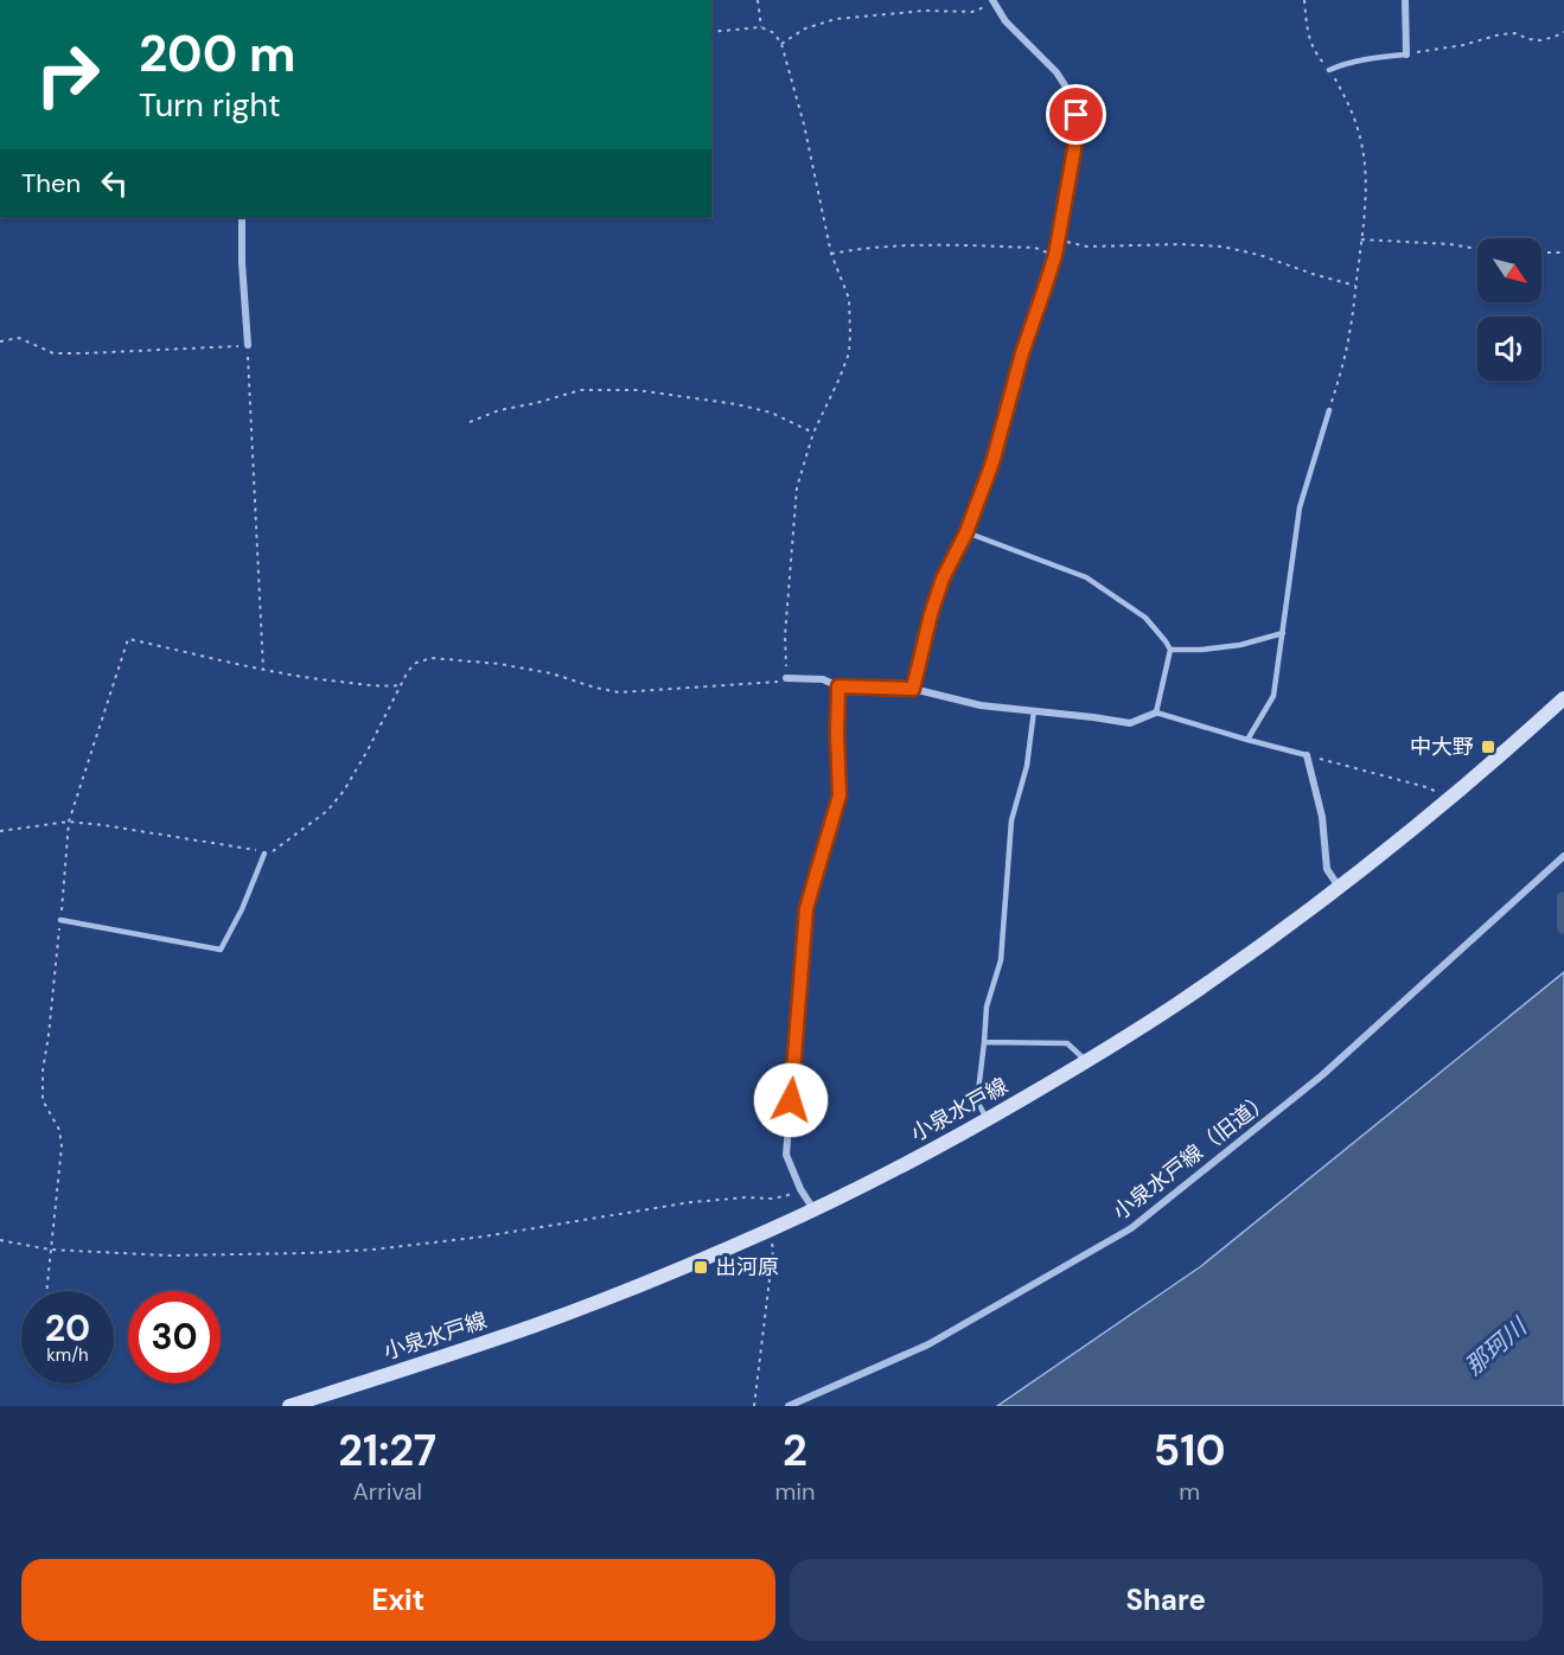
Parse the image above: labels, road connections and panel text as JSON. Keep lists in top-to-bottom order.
{
  "streets": {
    "main road": ["小泉水戸線"],
    "street": ["小泉水戸線（旧道）"]
  },
  "water": ["那珂川"],
  "places": {
    "transit": ["中大野", "出河原"]
  },
  "north": "bottom right",
  "page": {
    "turn": ["200 m", "Turn right"],
    "then": "Then",
    "speed": "20 km/h",
    "limit": "30",
    "eta": [
      "21:27",
      "Arrival",
      "2",
      "min",
      "510",
      "m"
    ],
    "buttons": ["Exit", "Share"]
  }
}
